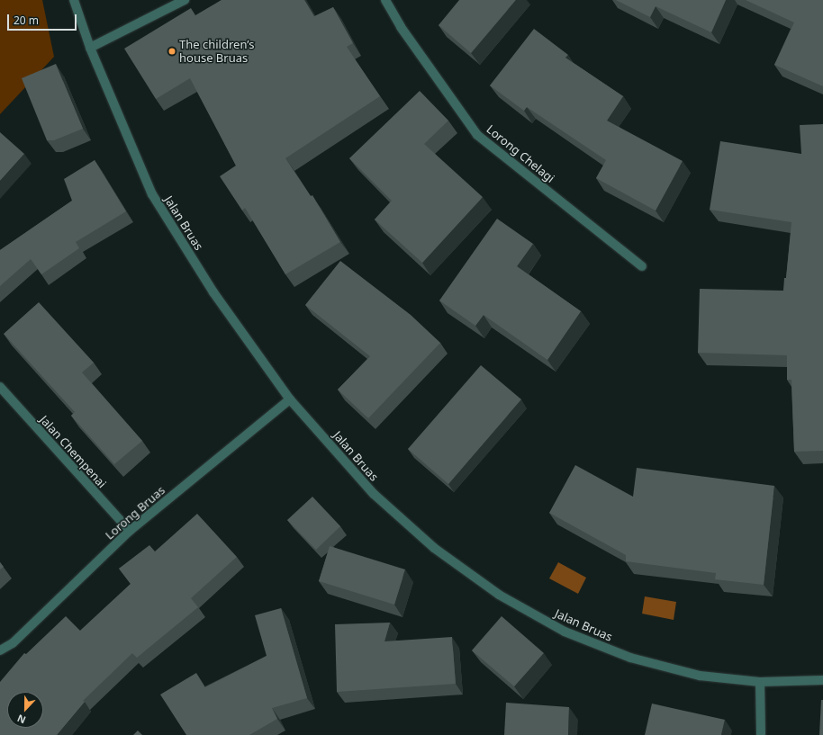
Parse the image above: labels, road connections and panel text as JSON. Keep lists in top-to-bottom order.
{
  "streets": {
    "street": [
      "Lorong Chelagi",
      "Jalan Bruas",
      "Jalan Chempenai",
      "Lorong Bruas"
    ]
  },
  "crossings": [
    ["Jalan Bruas", "Lorong Bruas"],
    ["Jalan Chempenai", "Lorong Bruas"]
  ],
  "places": ["The children’s house Bruas"],
  "scale_bar": "20 m",
  "north": "bottom"
}
